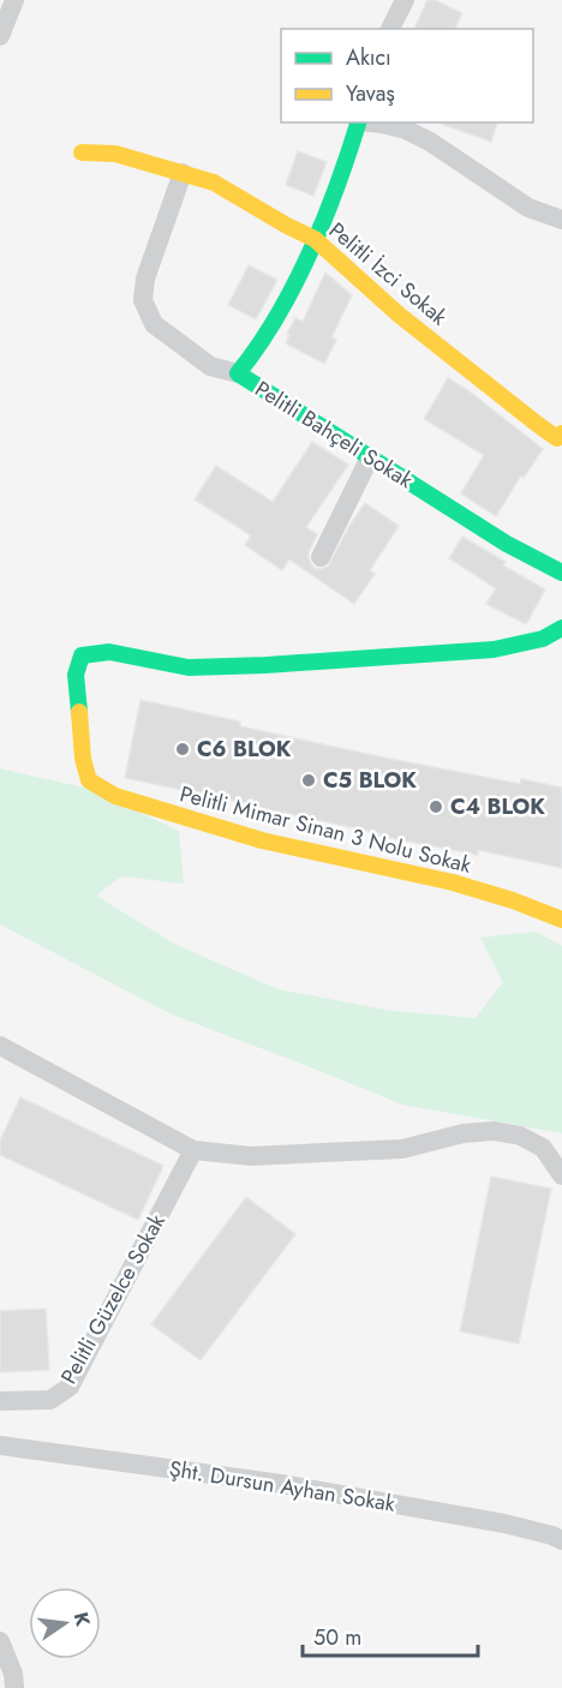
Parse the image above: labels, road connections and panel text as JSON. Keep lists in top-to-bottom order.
{
  "streets": {
    "street": [
      "Pelitli İzci Sokak",
      "Pelitli Bahçeli Sokak",
      "Pelitli Mimar Sinan 3 Nolu Sokak",
      "Pelitli Güzelce Sokak",
      "Şht. Dursun Ayhan Sokak"
    ]
  },
  "crossings": [
    ["Pelitli İzci Sokak", "Pelitli Bahçeli Sokak"]
  ],
  "places": ["C6 BLOK", "C5 BLOK", "C4 BLOK"],
  "legend": ["Akıcı", "Yavaş"],
  "scale_bar": "50 m",
  "north": "right"
}
